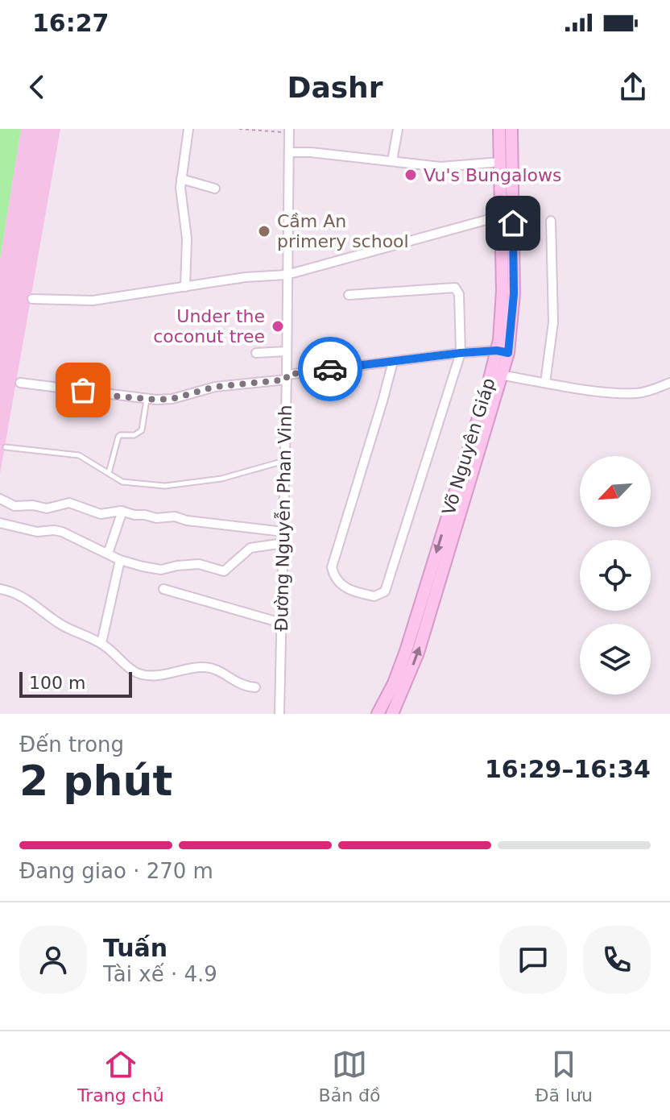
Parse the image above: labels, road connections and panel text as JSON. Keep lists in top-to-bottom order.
{
  "streets": {
    "main road": ["Võ Nguyên Giáp"],
    "street": ["Đường Nguyễn Phan Vinh"]
  },
  "places": ["Vu's Bungalows", "Cầm An primery school", "Under the coconut tree"],
  "scale_bar": "100 m",
  "north": "bottom left",
  "page": {
    "status": "16:27",
    "header": "Dashr",
    "scale": "100 m",
    "heading": ["2 phút", "Đến trong", "16:29–16:34"],
    "panel": ["Tuấn", "Tài xế · 4.9"],
    "bar": "Đang giao · 270 m",
    "tabs": ["Trang chủ", "Bản đồ", "Đã lưu"]
  }
}
